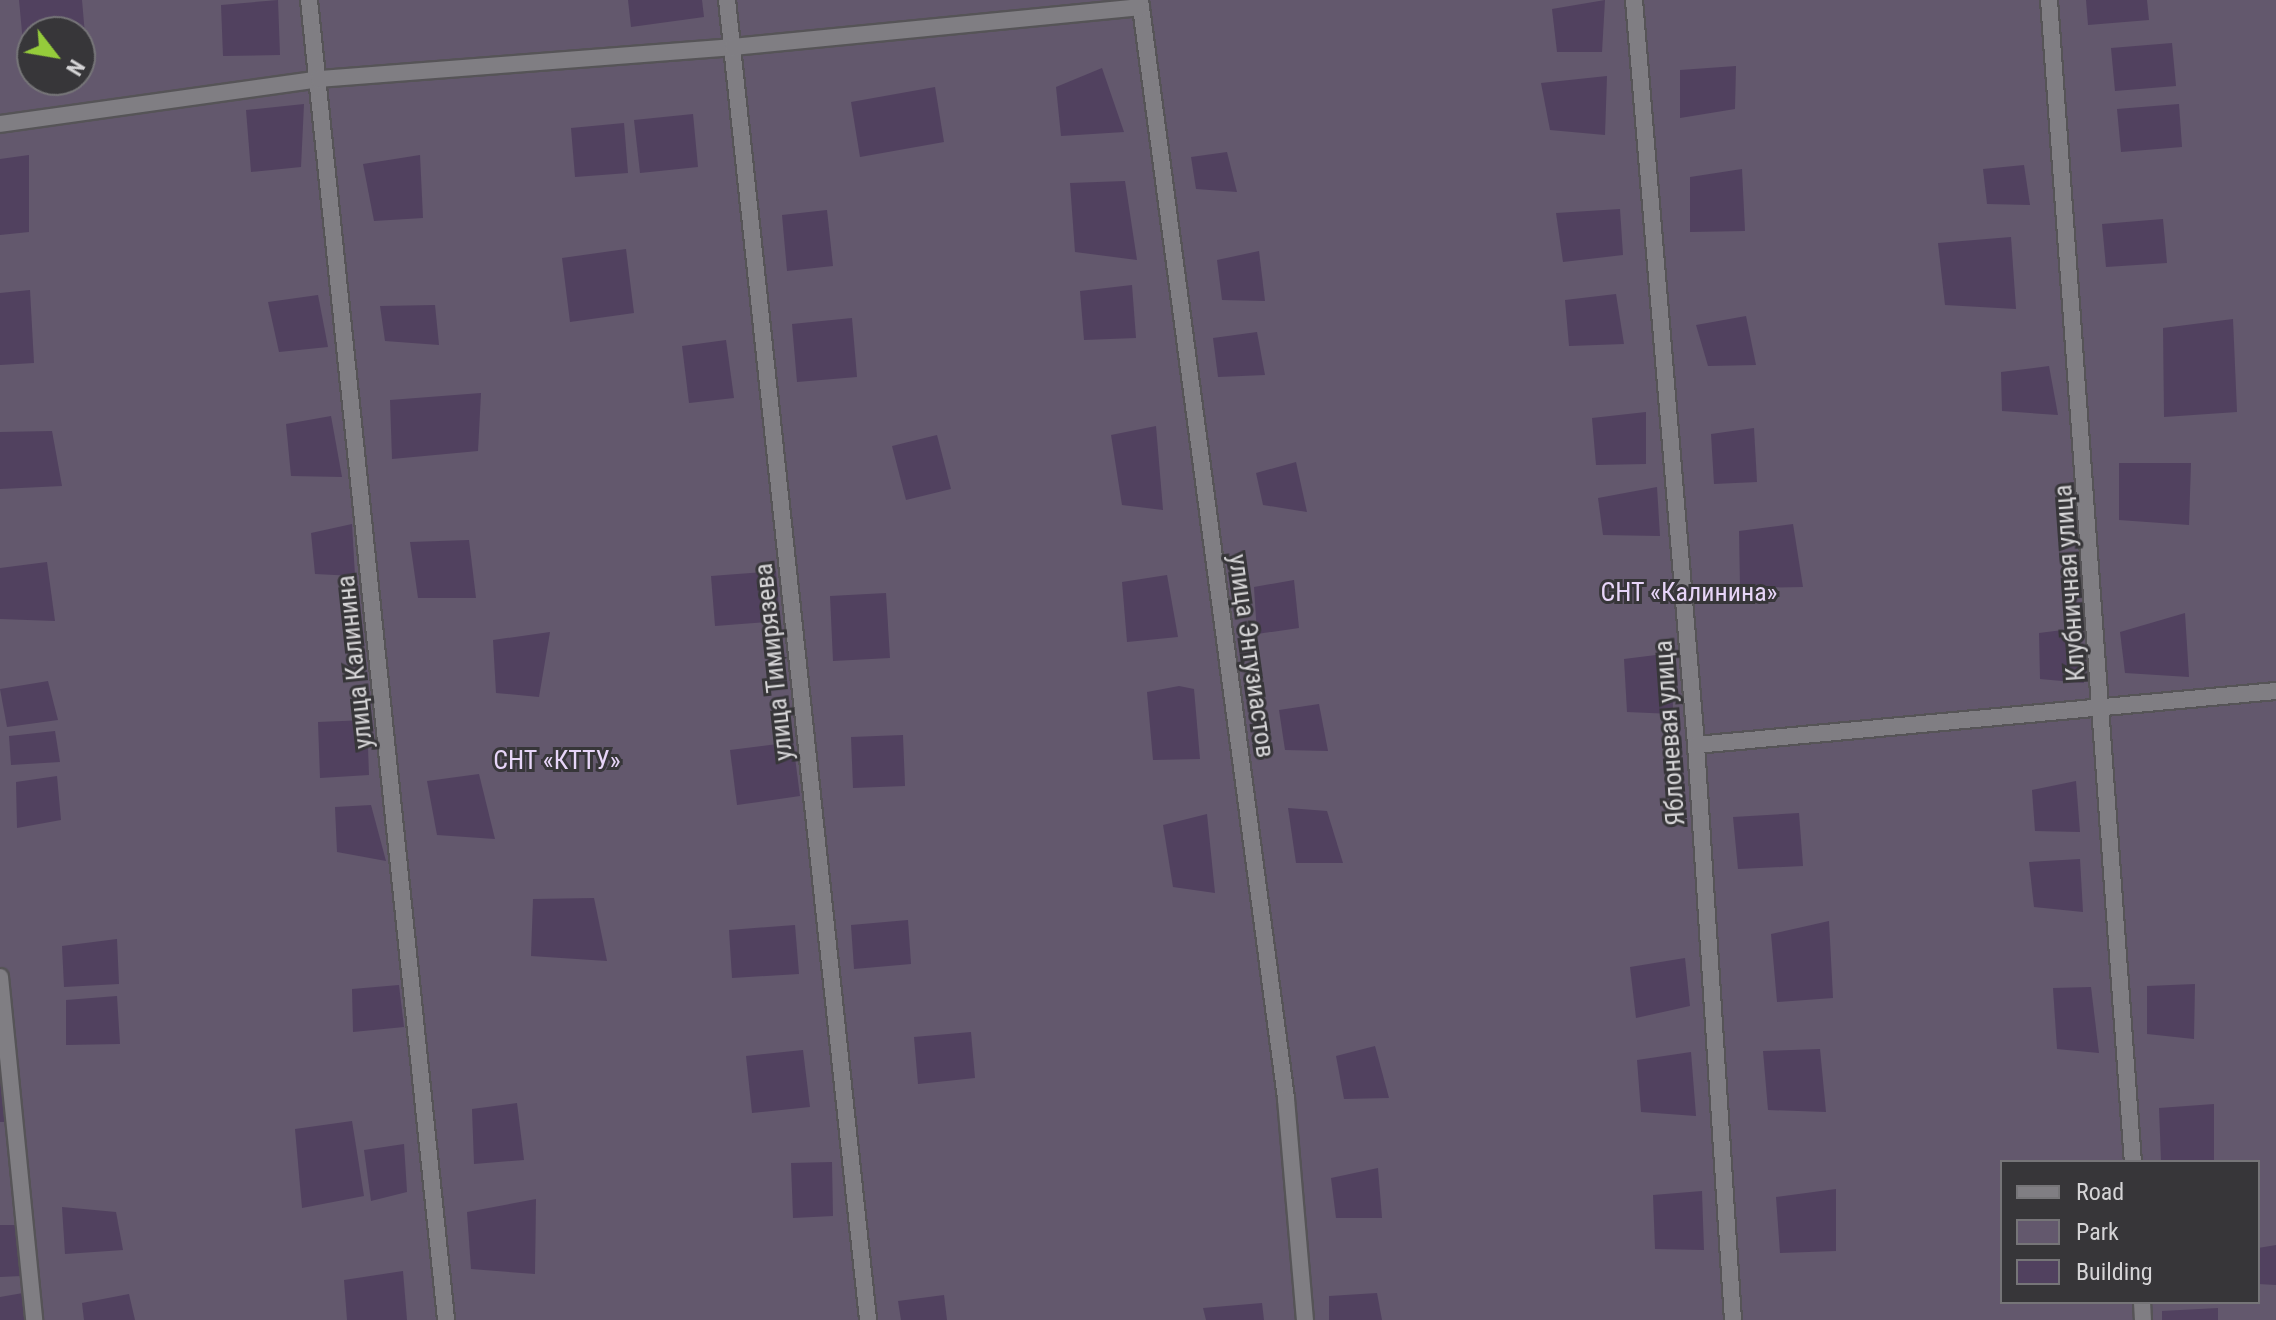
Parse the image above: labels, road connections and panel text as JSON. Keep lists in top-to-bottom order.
{
  "streets": {
    "street": [
      "Клубничная улица",
      "улица Энтузиастов",
      "улица Калинина",
      "улица Тимирязева",
      "Яблоневая улица"
    ]
  },
  "parks": ["СНТ «Калинина»", "СНТ «КТТУ»"],
  "legend": ["Road", "Park", "Building"],
  "north": "bottom right"
}
